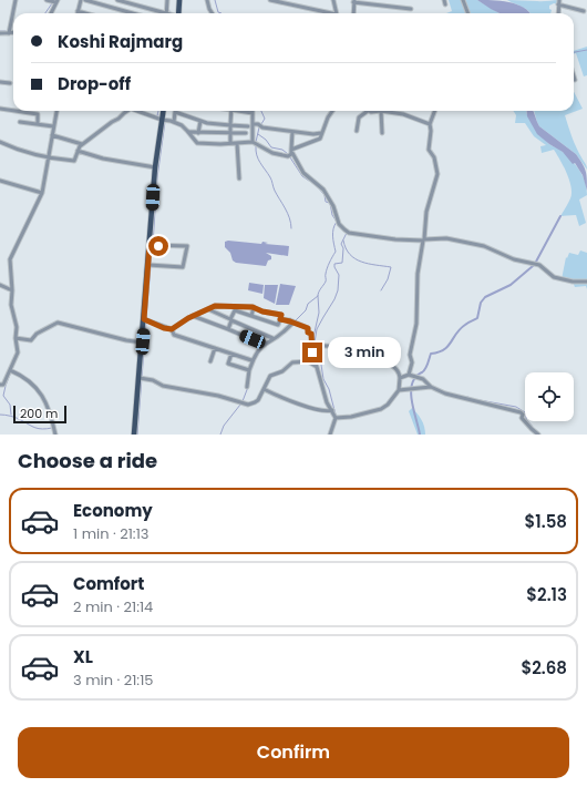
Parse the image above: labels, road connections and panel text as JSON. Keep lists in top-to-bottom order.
{
  "scale_bar": "200 m",
  "page": {
    "banner": ["Koshi Rajmarg", "Drop-off"],
    "bubble": "3 min",
    "scale": "200 m",
    "heading": "Choose a ride",
    "list": [
      {
        "name": "Economy",
        "note": "1 min · 21:13",
        "value": "$1.58"
      },
      {
        "name": "Comfort",
        "note": "2 min · 21:14",
        "value": "$2.13"
      },
      {
        "name": "XL",
        "note": "3 min · 21:15",
        "value": "$2.68"
      }
    ],
    "buttons": "Confirm"
  }
}
